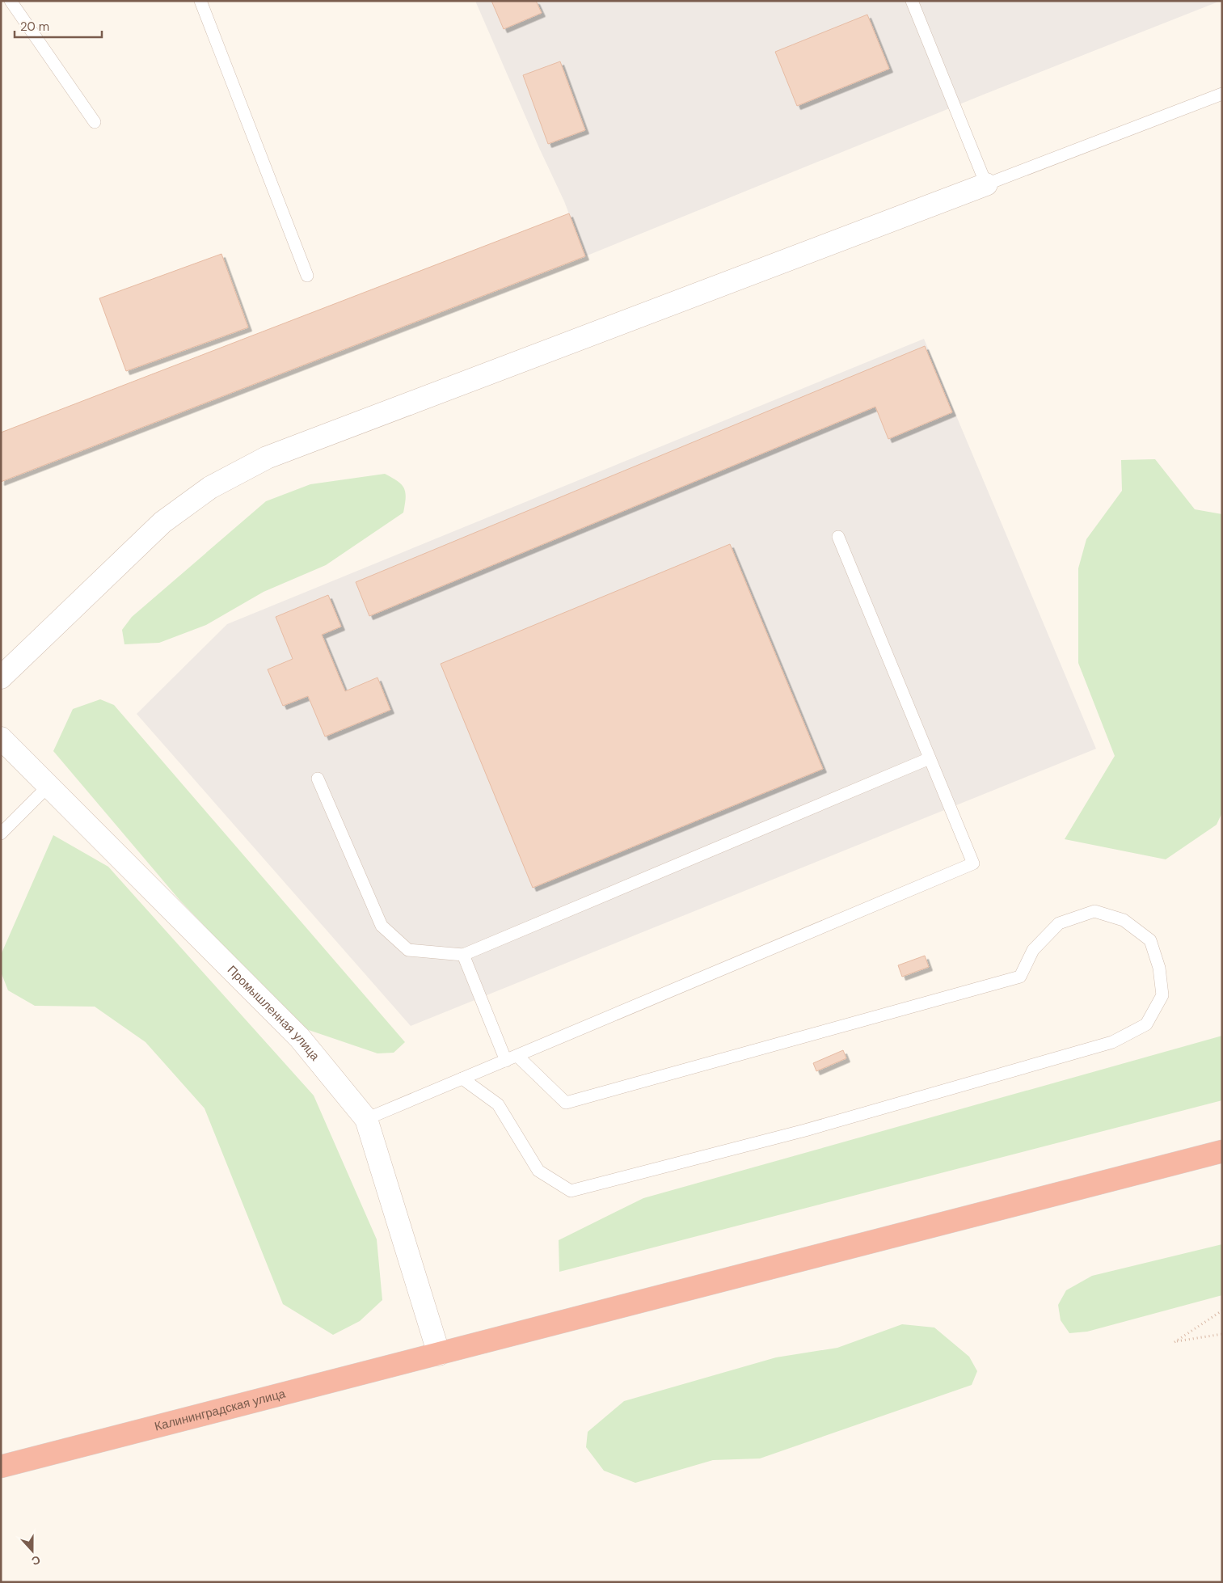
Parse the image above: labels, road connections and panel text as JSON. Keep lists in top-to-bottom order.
{
  "streets": {
    "highway": ["Калининградская улица"],
    "street": ["Промышленная улица"]
  },
  "crossings": [
    ["Промышленная улица", "Калининградская улица"]
  ],
  "scale_bar": "20 m",
  "north": "bottom"
}
